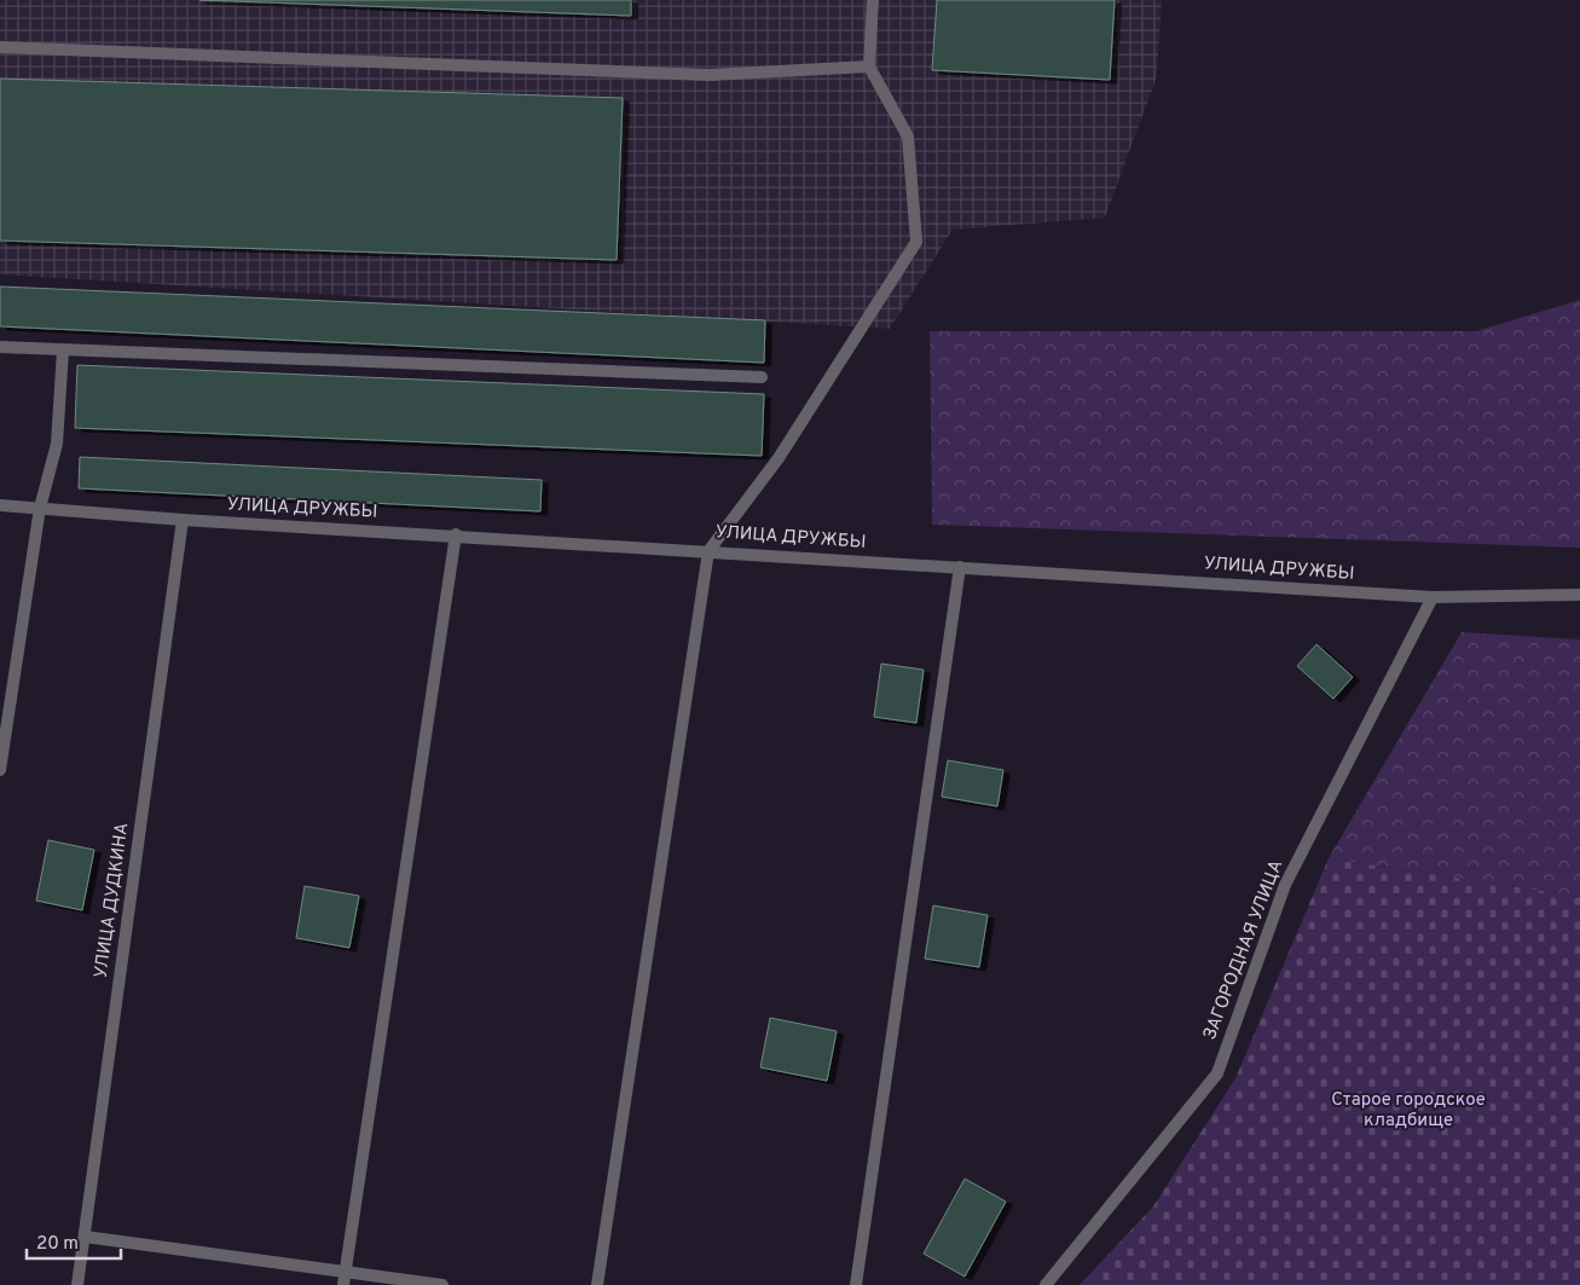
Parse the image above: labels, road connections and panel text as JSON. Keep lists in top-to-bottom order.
{
  "streets": {
    "street": ["УЛИЦА ДРУЖБЫ", "УЛИЦА ДУДКИНА", "ЗАГОРОДНАЯ УЛИЦА"]
  },
  "crossings": [
    ["УЛИЦА ДРУЖБЫ", "УЛИЦА ДУДКИНА"],
    ["УЛИЦА ДРУЖБЫ", "ЗАГОРОДНАЯ УЛИЦА"]
  ],
  "parks": ["Старое городское кладбище"],
  "scale_bar": "20 m"
}
